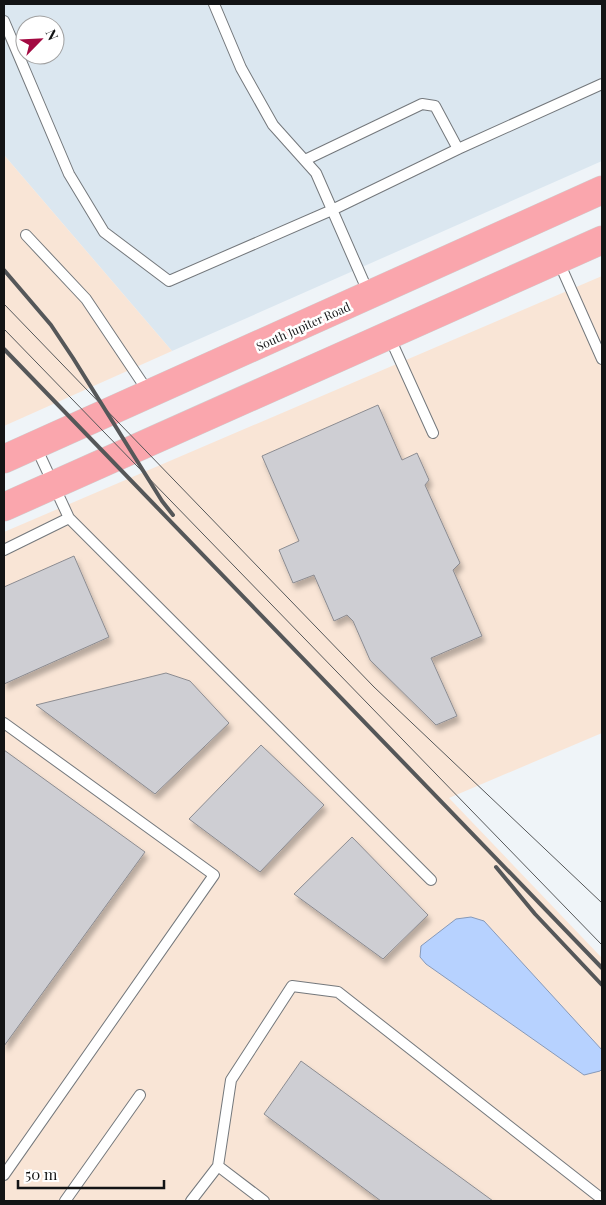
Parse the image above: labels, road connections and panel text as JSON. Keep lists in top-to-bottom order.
{
  "streets": {
    "main road": ["South Jupiter Road"]
  },
  "scale_bar": "50 m",
  "north": "top right"
}
